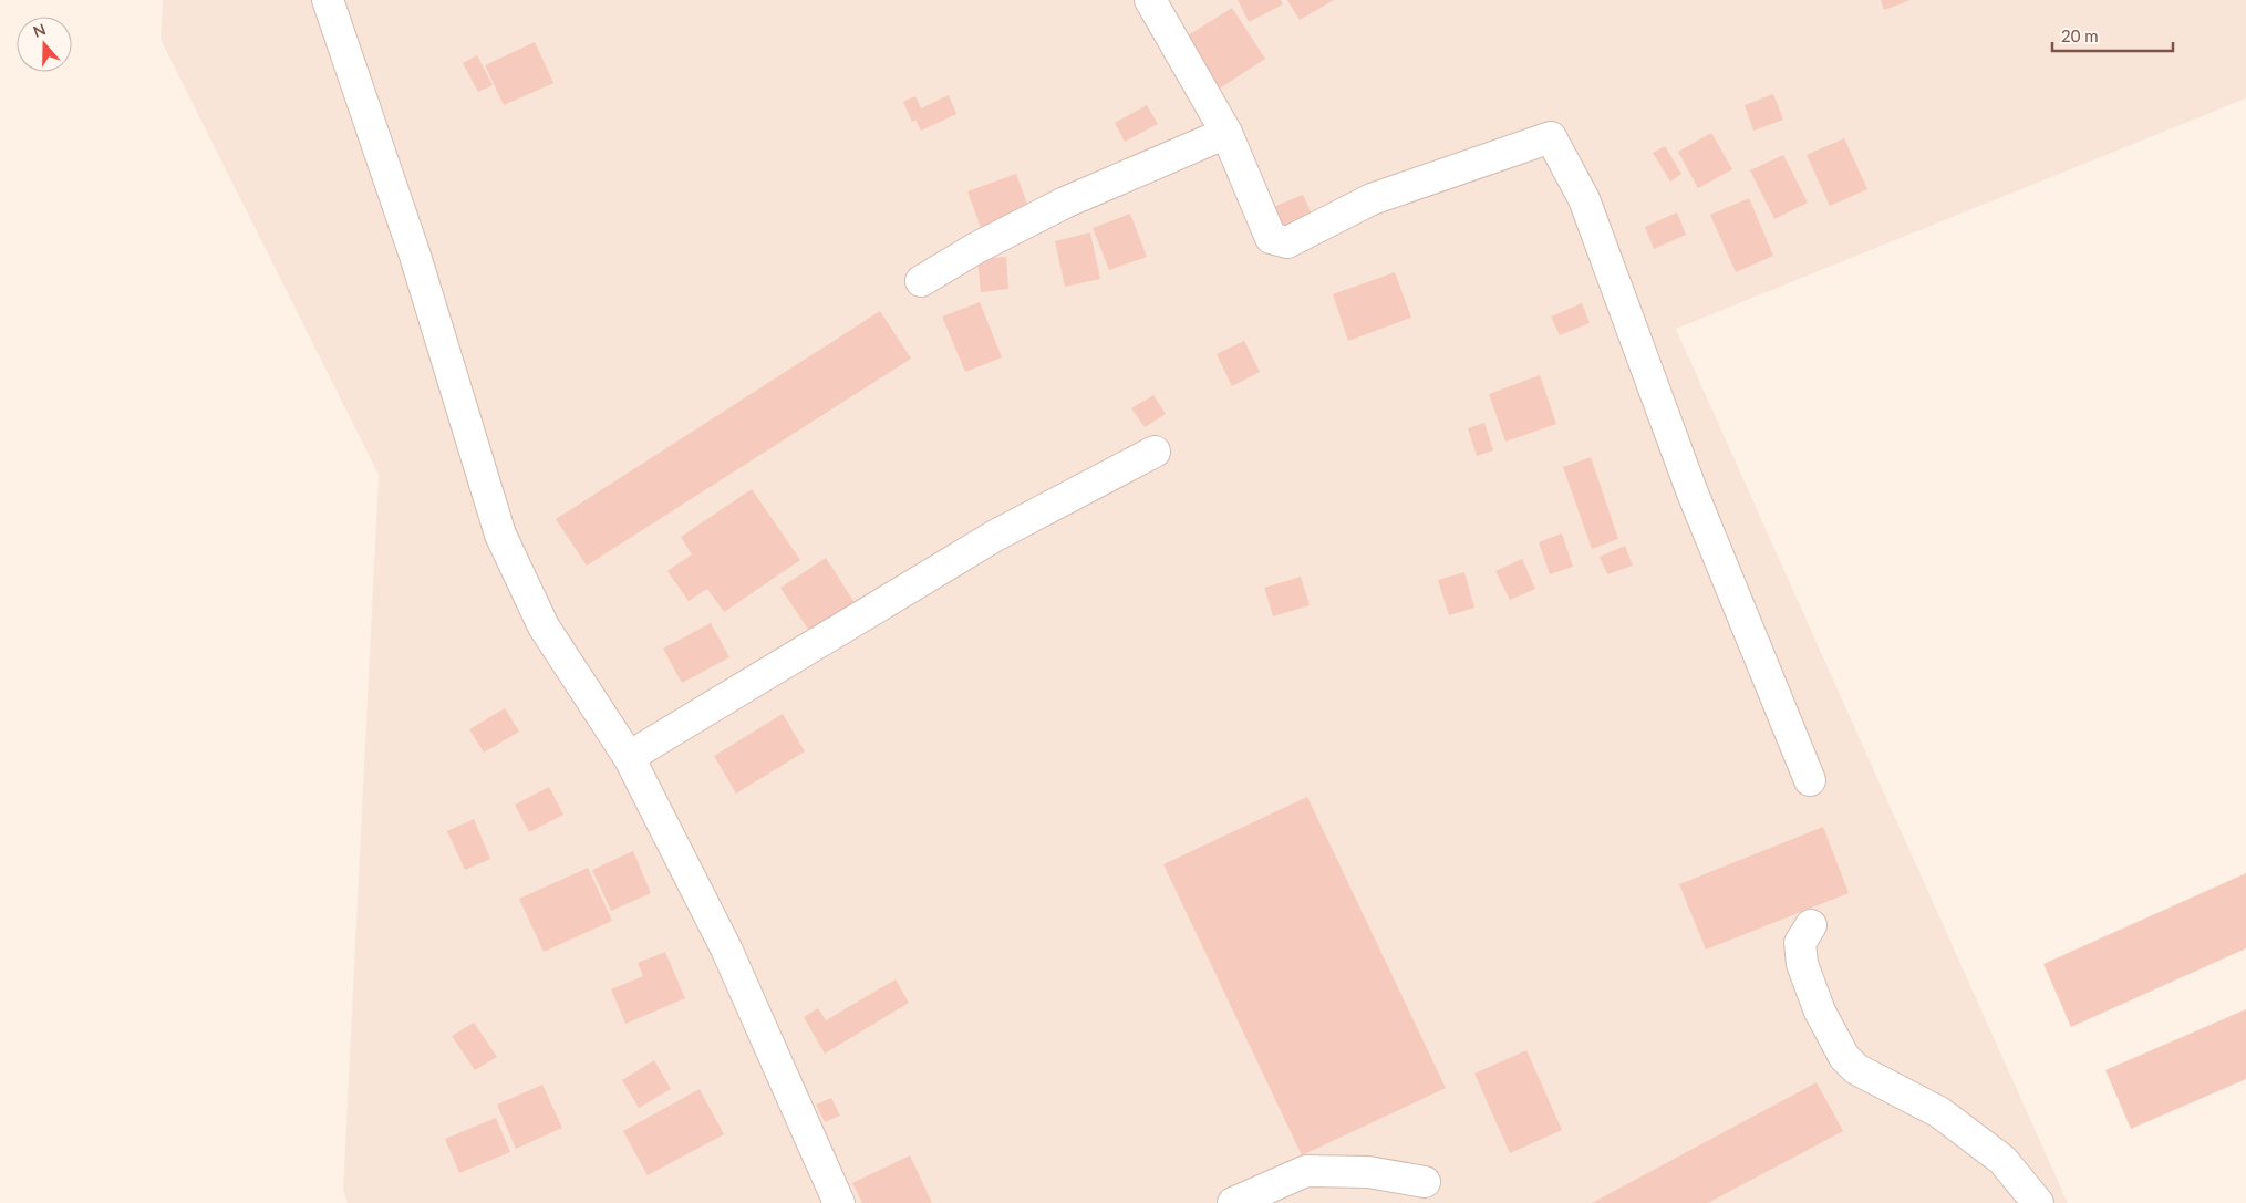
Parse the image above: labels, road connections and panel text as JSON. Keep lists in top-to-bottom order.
{
  "scale_bar": "20 m",
  "north": "top"
}
